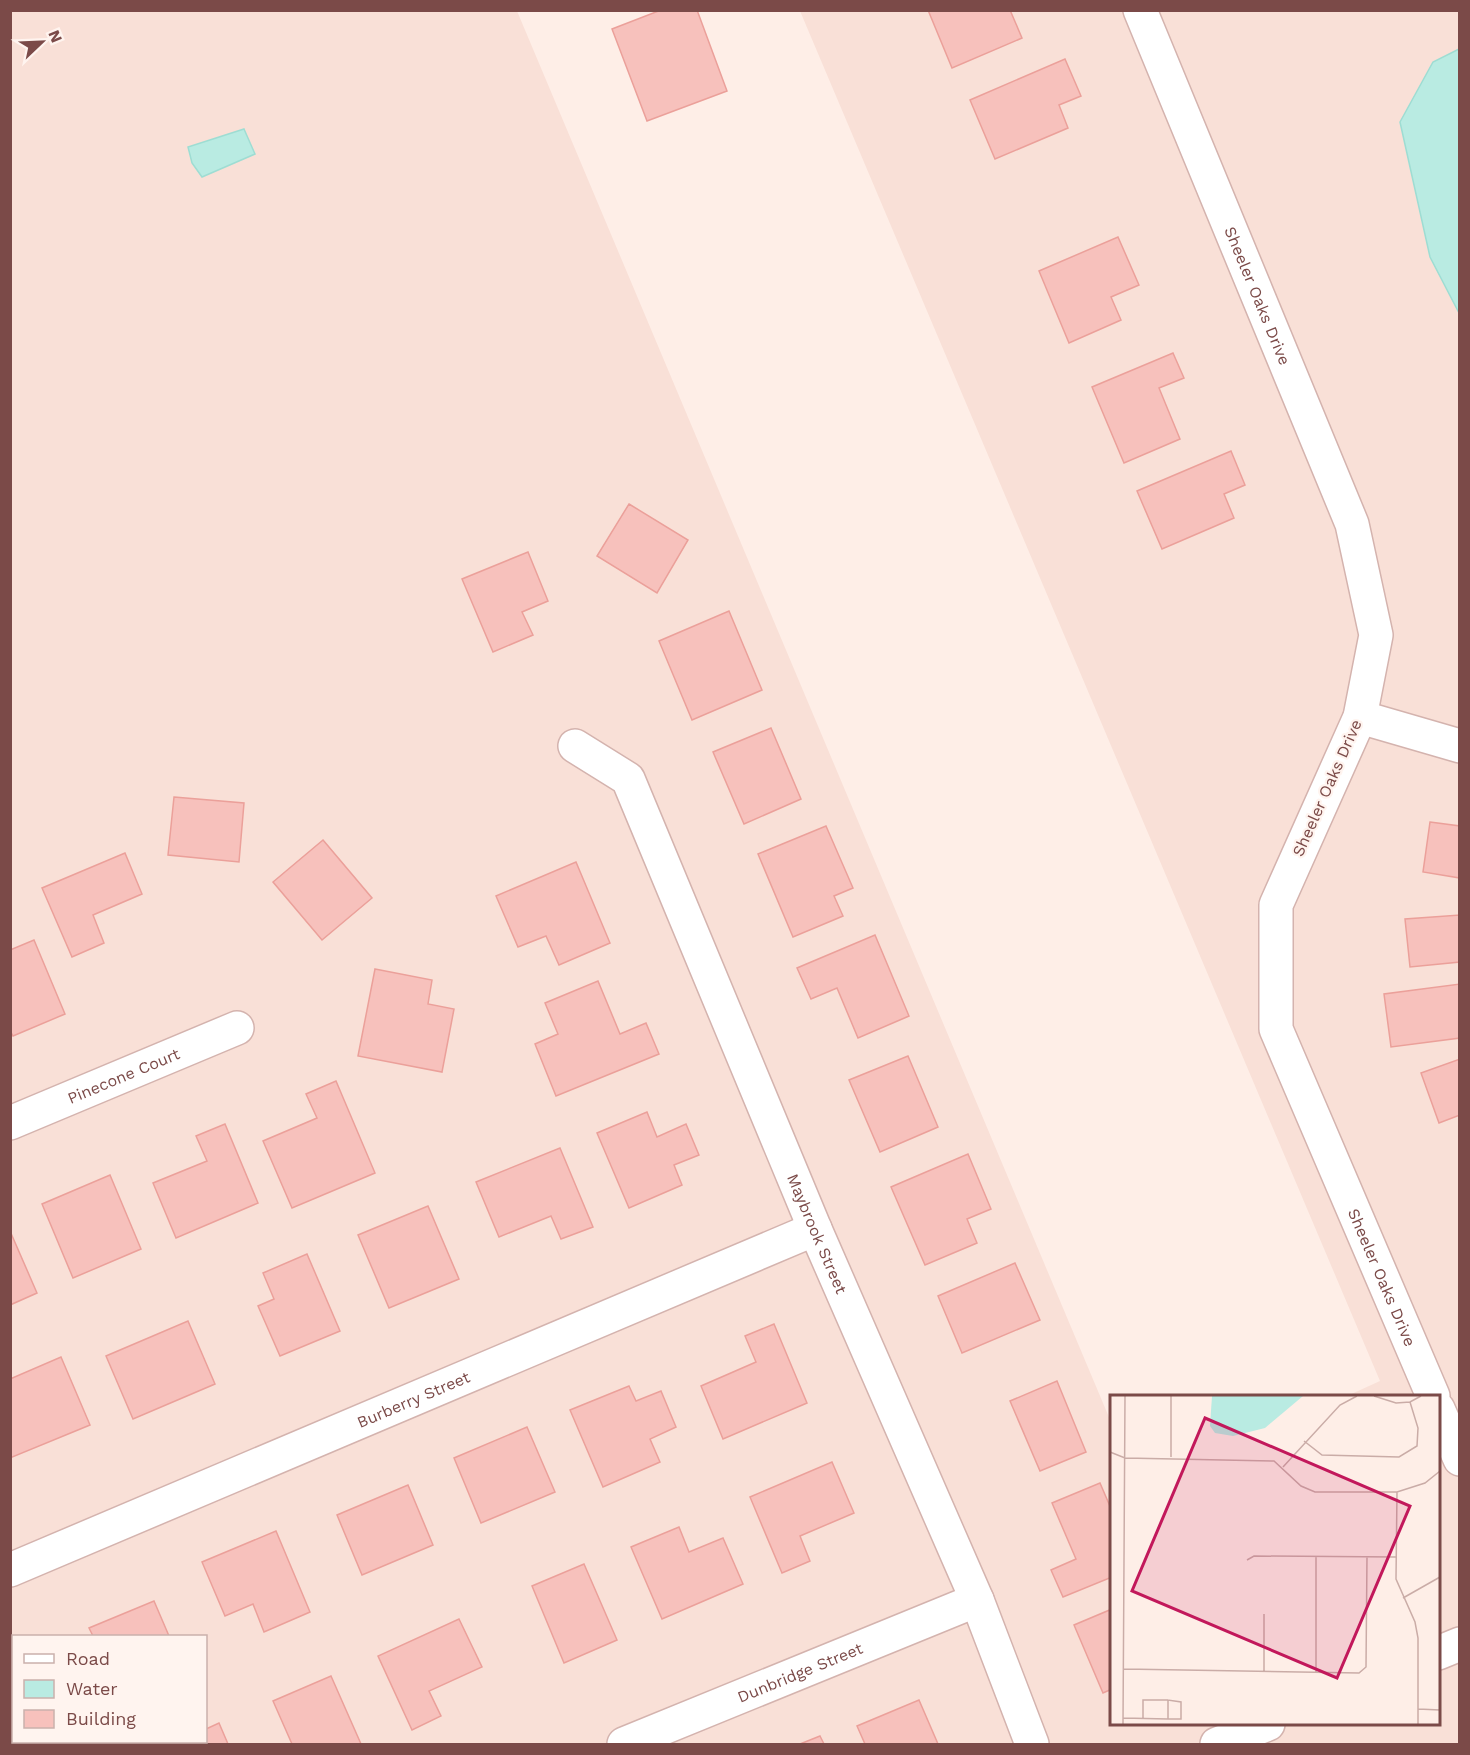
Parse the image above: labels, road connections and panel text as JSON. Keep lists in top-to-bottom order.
{
  "streets": {
    "street": [
      "Sheeler Oaks Drive",
      "Pinecone Court",
      "Maybrook Street",
      "Burberry Street",
      "Dunbridge Street"
    ]
  },
  "crossings": [
    ["Maybrook Street", "Burberry Street"],
    ["Maybrook Street", "Dunbridge Street"]
  ],
  "legend": ["Road", "Water", "Building"],
  "north": "top right"
}
